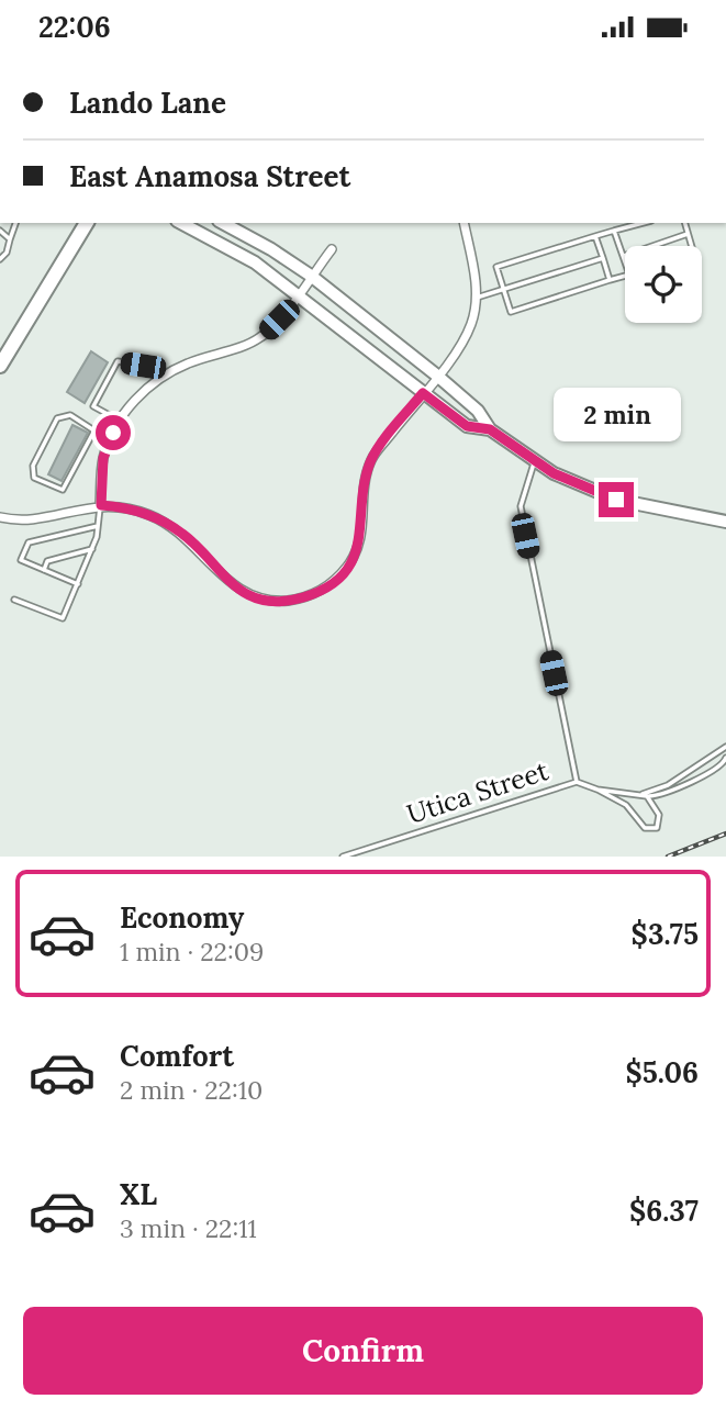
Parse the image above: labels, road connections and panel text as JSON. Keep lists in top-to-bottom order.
{
  "streets": {
    "lane": ["Utica Street"]
  },
  "page": {
    "status": "22:06",
    "banner": ["Lando Lane", "East Anamosa Street"],
    "bubble": "2 min",
    "list": [
      {
        "name": "Economy",
        "note": "1 min · 22:09",
        "value": "$3.75"
      },
      {
        "name": "Comfort",
        "note": "2 min · 22:10",
        "value": "$5.06"
      },
      {
        "name": "XL",
        "note": "3 min · 22:11",
        "value": "$6.37"
      }
    ],
    "buttons": "Confirm"
  }
}
